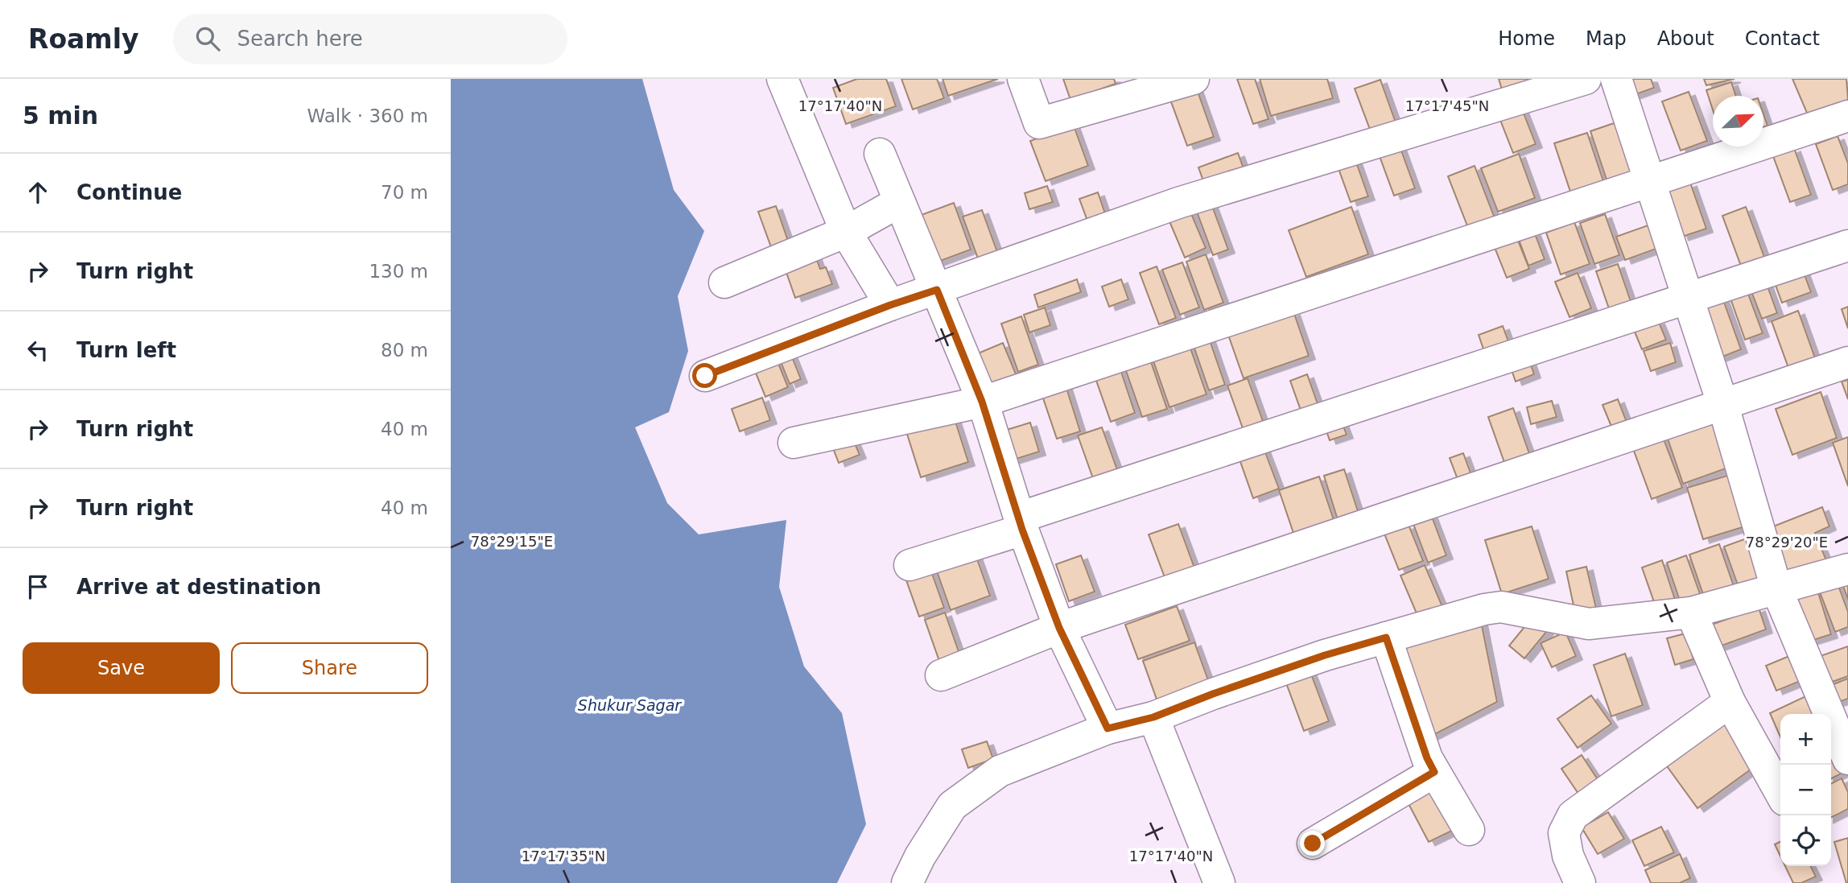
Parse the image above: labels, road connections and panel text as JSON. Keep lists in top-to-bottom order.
{
  "water": ["Shukur Sagar"],
  "north": "top right",
  "page": {
    "header": "Roamly",
    "search": "Search here",
    "nav": [
      "Home",
      "Map",
      "About",
      "Contact"
    ],
    "heading": ["5 min", "Walk · 360 m"],
    "list": [
      ["Continue", "70 m"],
      ["Turn right", "130 m"],
      ["Turn left", "80 m"],
      ["Turn right", "40 m"],
      ["Turn right", "40 m"],
      "Arrive at destination"
    ],
    "buttons": ["Save", "Share"],
    "map_buttons": ["+", "−"]
  },
  "coordinates": [
    "17°17'40\"N",
    "17°17'45\"N",
    "78°29'15\"E",
    "78°29'20\"E",
    "17°17'35\"N"
  ]
}
